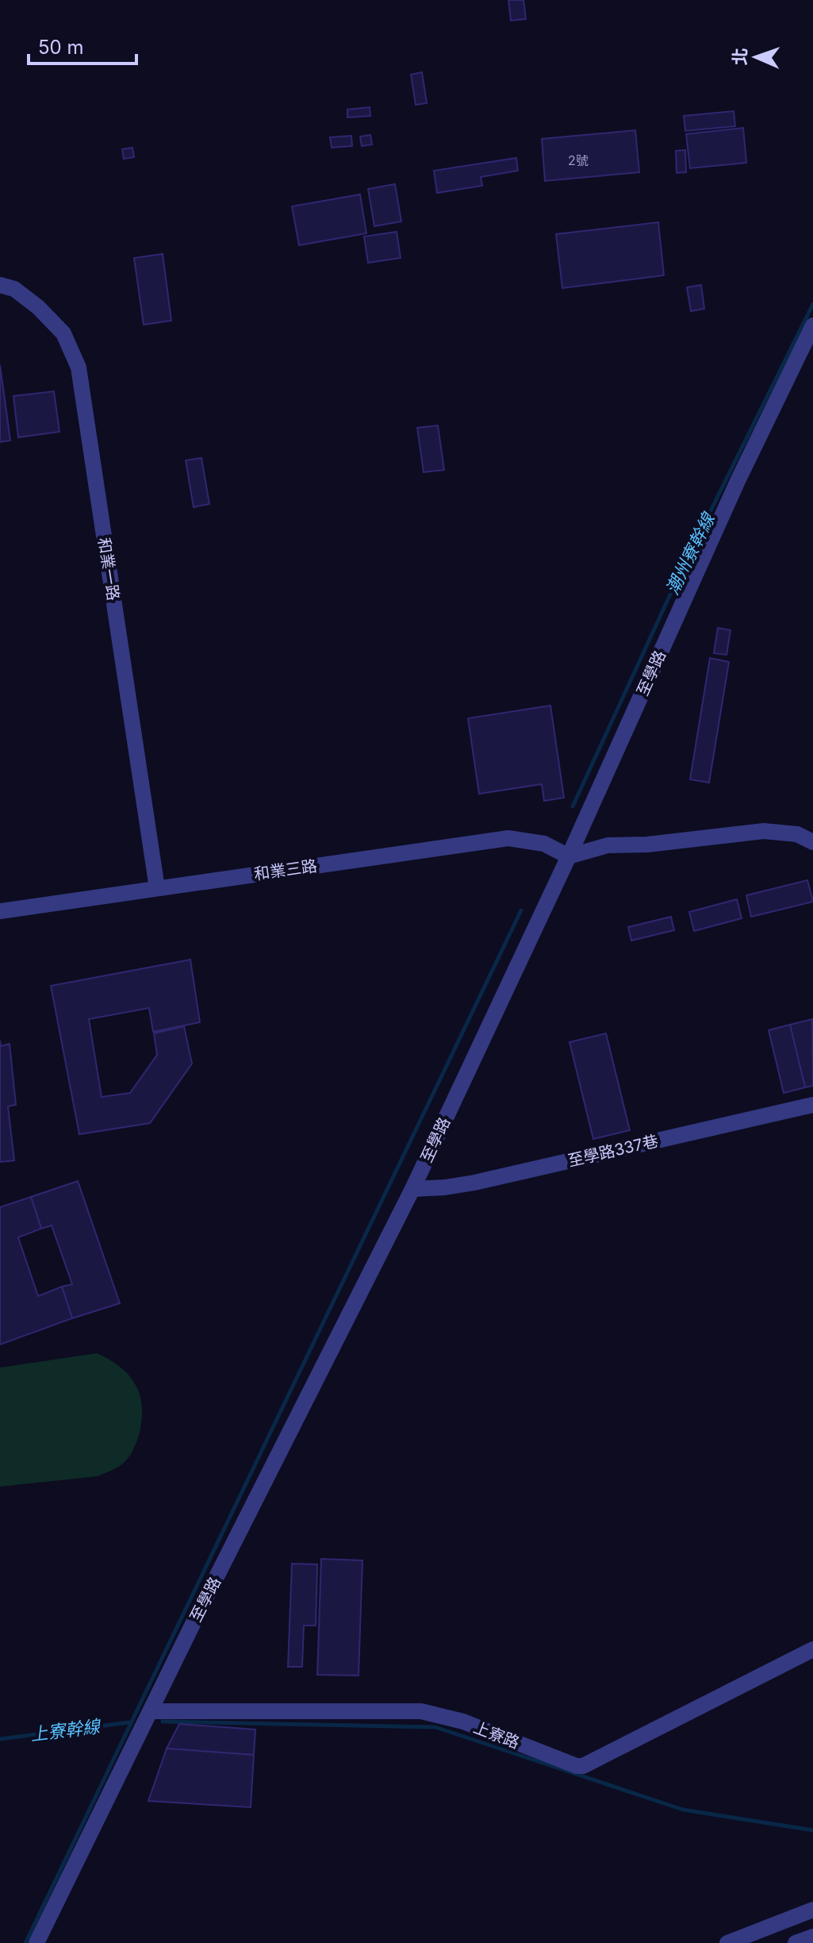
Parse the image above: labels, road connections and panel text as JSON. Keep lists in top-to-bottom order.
{
  "streets": {
    "street": [
      "和業一路",
      "至學路",
      "和業三路",
      "至學路337巷",
      "上寮路"
    ]
  },
  "crossings": [
    ["和業一路", "和業三路"],
    ["至學路", "和業三路"],
    ["至學路", "至學路337巷"],
    ["至學路", "上寮路"]
  ],
  "water": ["潮州寮幹線", "上寮幹線"],
  "house_numbers": ["2號"],
  "scale_bar": "50 m",
  "north": "left"
}
